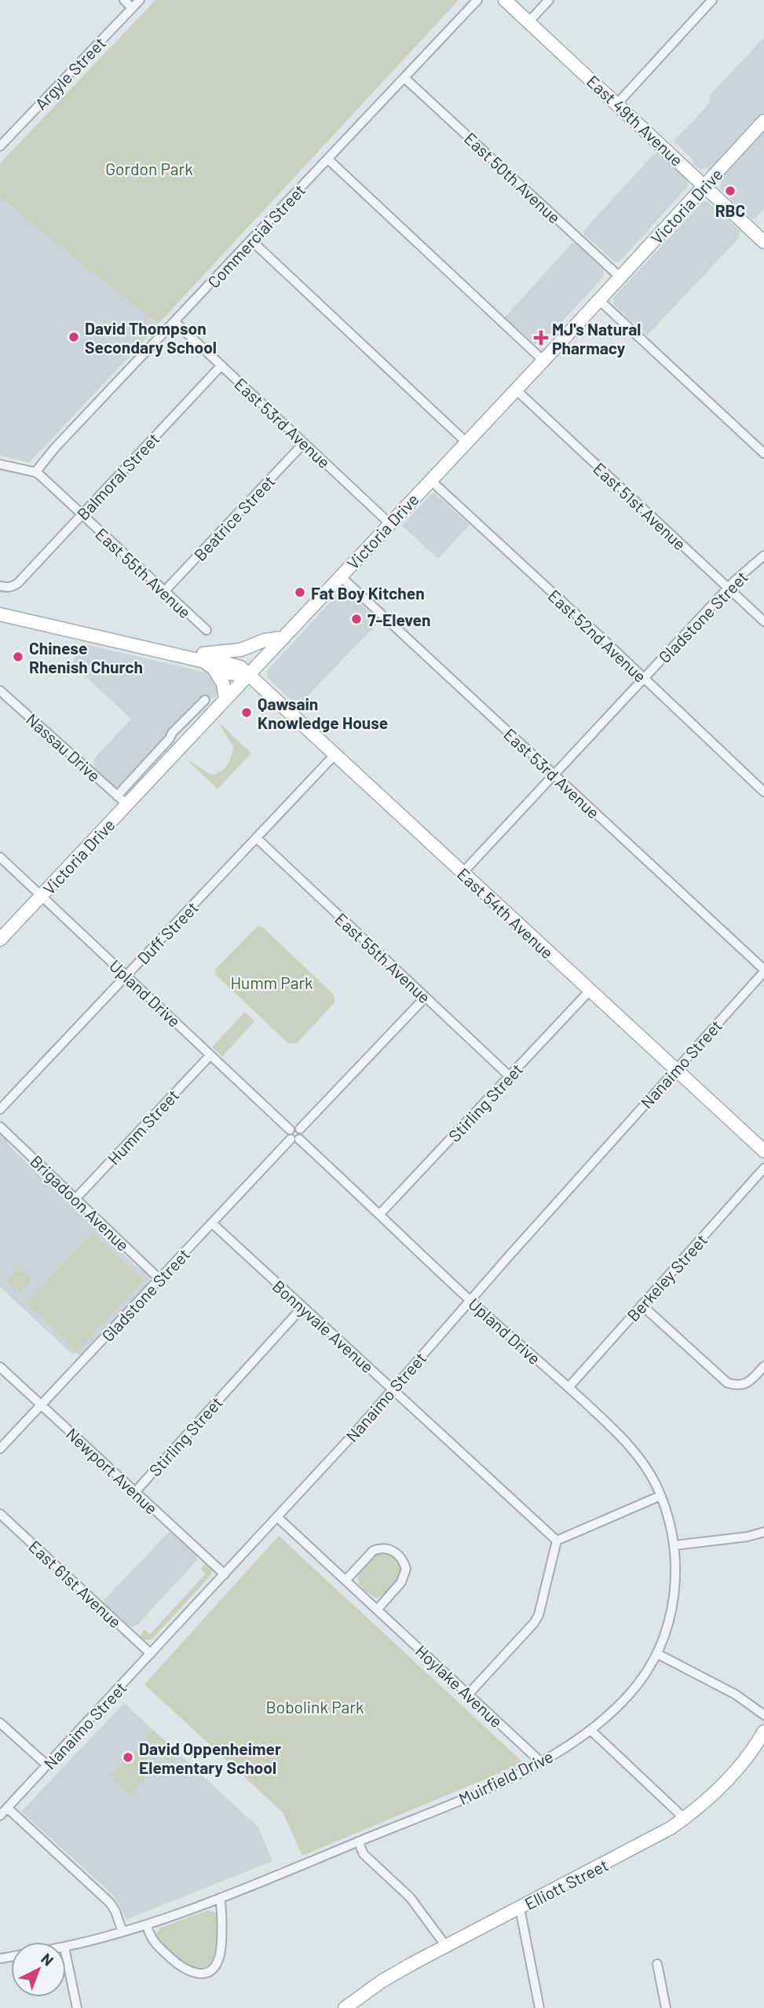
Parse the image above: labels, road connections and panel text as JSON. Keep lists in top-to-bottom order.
{
  "streets": {
    "street": [
      "Argyle Street",
      "East 49th Avenue",
      "East 50th Avenue",
      "Victoria Drive",
      "Commercial Street",
      "East 53rd Avenue",
      "Balmoral Street",
      "East 51st Avenue",
      "Beatrice Street",
      "East 55th Avenue",
      "Gladstone Street",
      "East 52nd Avenue",
      "Nassau Drive",
      "East 54th Avenue",
      "Duff Street",
      "Upland Drive",
      "Nanaimo Street",
      "Stirling Street",
      "Humm Street",
      "Brigadoon Avenue",
      "Berkeley Street",
      "Bonnyvale Avenue",
      "Newport Avenue",
      "East 61st Avenue",
      "Hoylake Avenue",
      "Muirfield Drive",
      "Elliott Street"
    ]
  },
  "crossings": [
    ["East 49th Avenue", "Victoria Drive"],
    ["East 50th Avenue", "Victoria Drive"],
    ["East 50th Avenue", "Commercial Street"],
    ["Victoria Drive", "East 53rd Avenue"],
    ["Victoria Drive", "East 51st Avenue"],
    ["Victoria Drive", "East 52nd Avenue"],
    ["Victoria Drive", "Nassau Drive"],
    ["Victoria Drive", "East 54th Avenue"],
    ["Victoria Drive", "Upland Drive"],
    ["Commercial Street", "East 53rd Avenue"],
    ["Commercial Street", "East 55th Avenue"],
    ["East 53rd Avenue", "Balmoral Street"],
    ["East 53rd Avenue", "Beatrice Street"],
    ["East 53rd Avenue", "Gladstone Street"],
    ["East 53rd Avenue", "Nanaimo Street"],
    ["Balmoral Street", "East 55th Avenue"],
    ["East 51st Avenue", "Gladstone Street"],
    ["Beatrice Street", "East 55th Avenue"],
    ["East 55th Avenue", "Duff Street"],
    ["East 55th Avenue", "Stirling Street"],
    ["Gladstone Street", "East 52nd Avenue"],
    ["Gladstone Street", "East 54th Avenue"],
    ["Gladstone Street", "Upland Drive"],
    ["Gladstone Street", "Brigadoon Avenue"],
    ["Gladstone Street", "Bonnyvale Avenue"],
    ["Gladstone Street", "Newport Avenue"],
    ["East 54th Avenue", "Duff Street"],
    ["East 54th Avenue", "Nanaimo Street"],
    ["East 54th Avenue", "Stirling Street"],
    ["Duff Street", "Upland Drive"],
    ["Upland Drive", "Nanaimo Street"],
    ["Upland Drive", "Stirling Street"],
    ["Upland Drive", "Humm Street"],
    ["Upland Drive", "Berkeley Street"],
    ["Upland Drive", "Muirfield Drive"],
    ["Nanaimo Street", "Bonnyvale Avenue"],
    ["Nanaimo Street", "Newport Avenue"],
    ["Nanaimo Street", "East 61st Avenue"],
    ["Nanaimo Street", "Hoylake Avenue"],
    ["Stirling Street", "Bonnyvale Avenue"],
    ["Stirling Street", "Newport Avenue"],
    ["Humm Street", "Brigadoon Avenue"],
    ["Hoylake Avenue", "Muirfield Drive"]
  ],
  "parks": ["Gordon Park", "Humm Park", "Bobolink Park"],
  "places": {
    "other": [
      "RBC",
      "David Thompson Secondary School",
      "Fat Boy Kitchen",
      "7-Eleven",
      "Chinese Rhenish Church",
      "Qawsain Knowledge House",
      "David Oppenheimer Elementary School"
    ],
    "health": ["MJ's Natural Pharmacy"]
  },
  "north": "top right"
}
